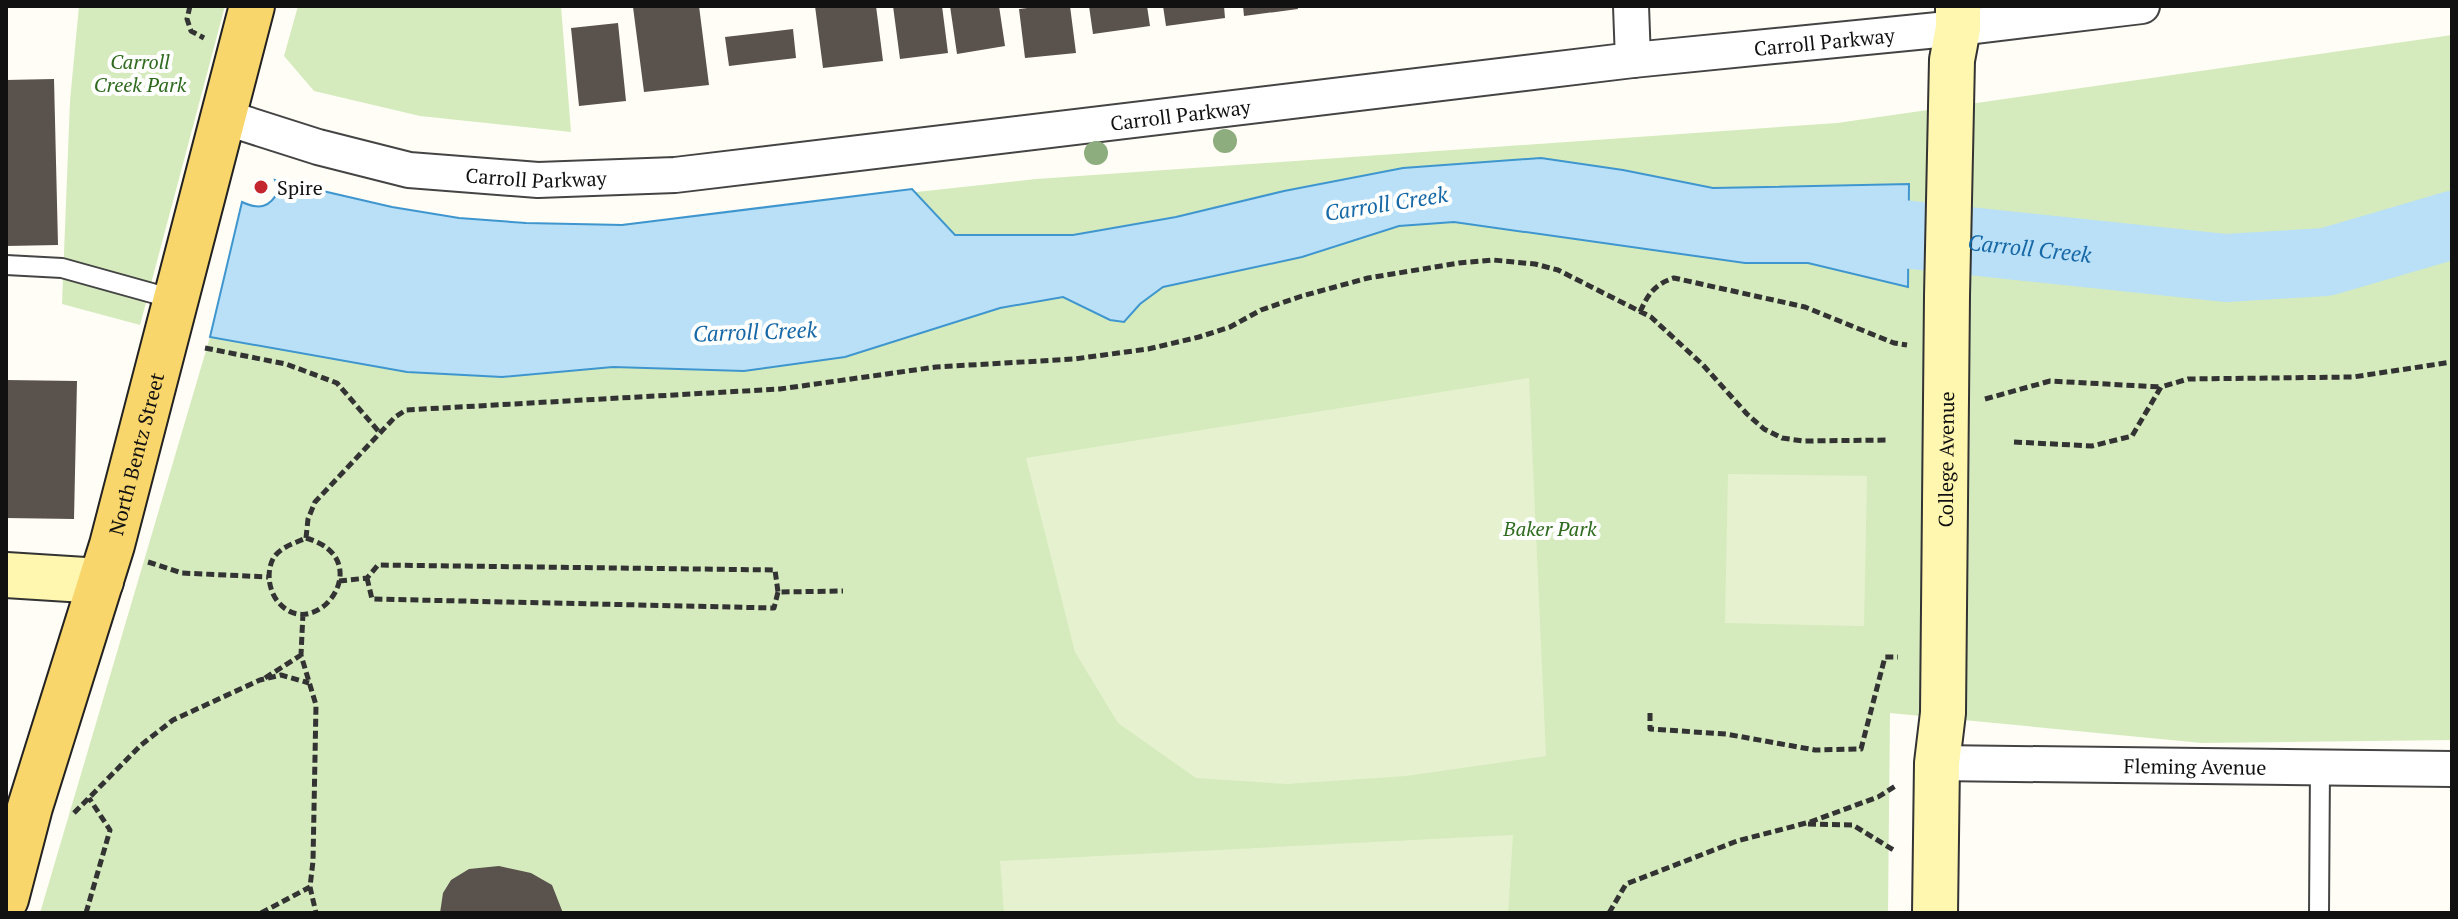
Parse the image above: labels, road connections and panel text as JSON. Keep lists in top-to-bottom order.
{
  "streets": {
    "main road": ["North Bentz Street"],
    "street": ["Carroll Parkway", "College Avenue", "Fleming Avenue"]
  },
  "crossings": [
    ["Carroll Parkway", "North Bentz Street"],
    ["Carroll Parkway", "College Avenue"],
    ["College Avenue", "Fleming Avenue"]
  ],
  "water": ["Carroll Creek"],
  "parks": ["Carroll Creek Park", "Baker Park"],
  "places": ["Spire"]
}
